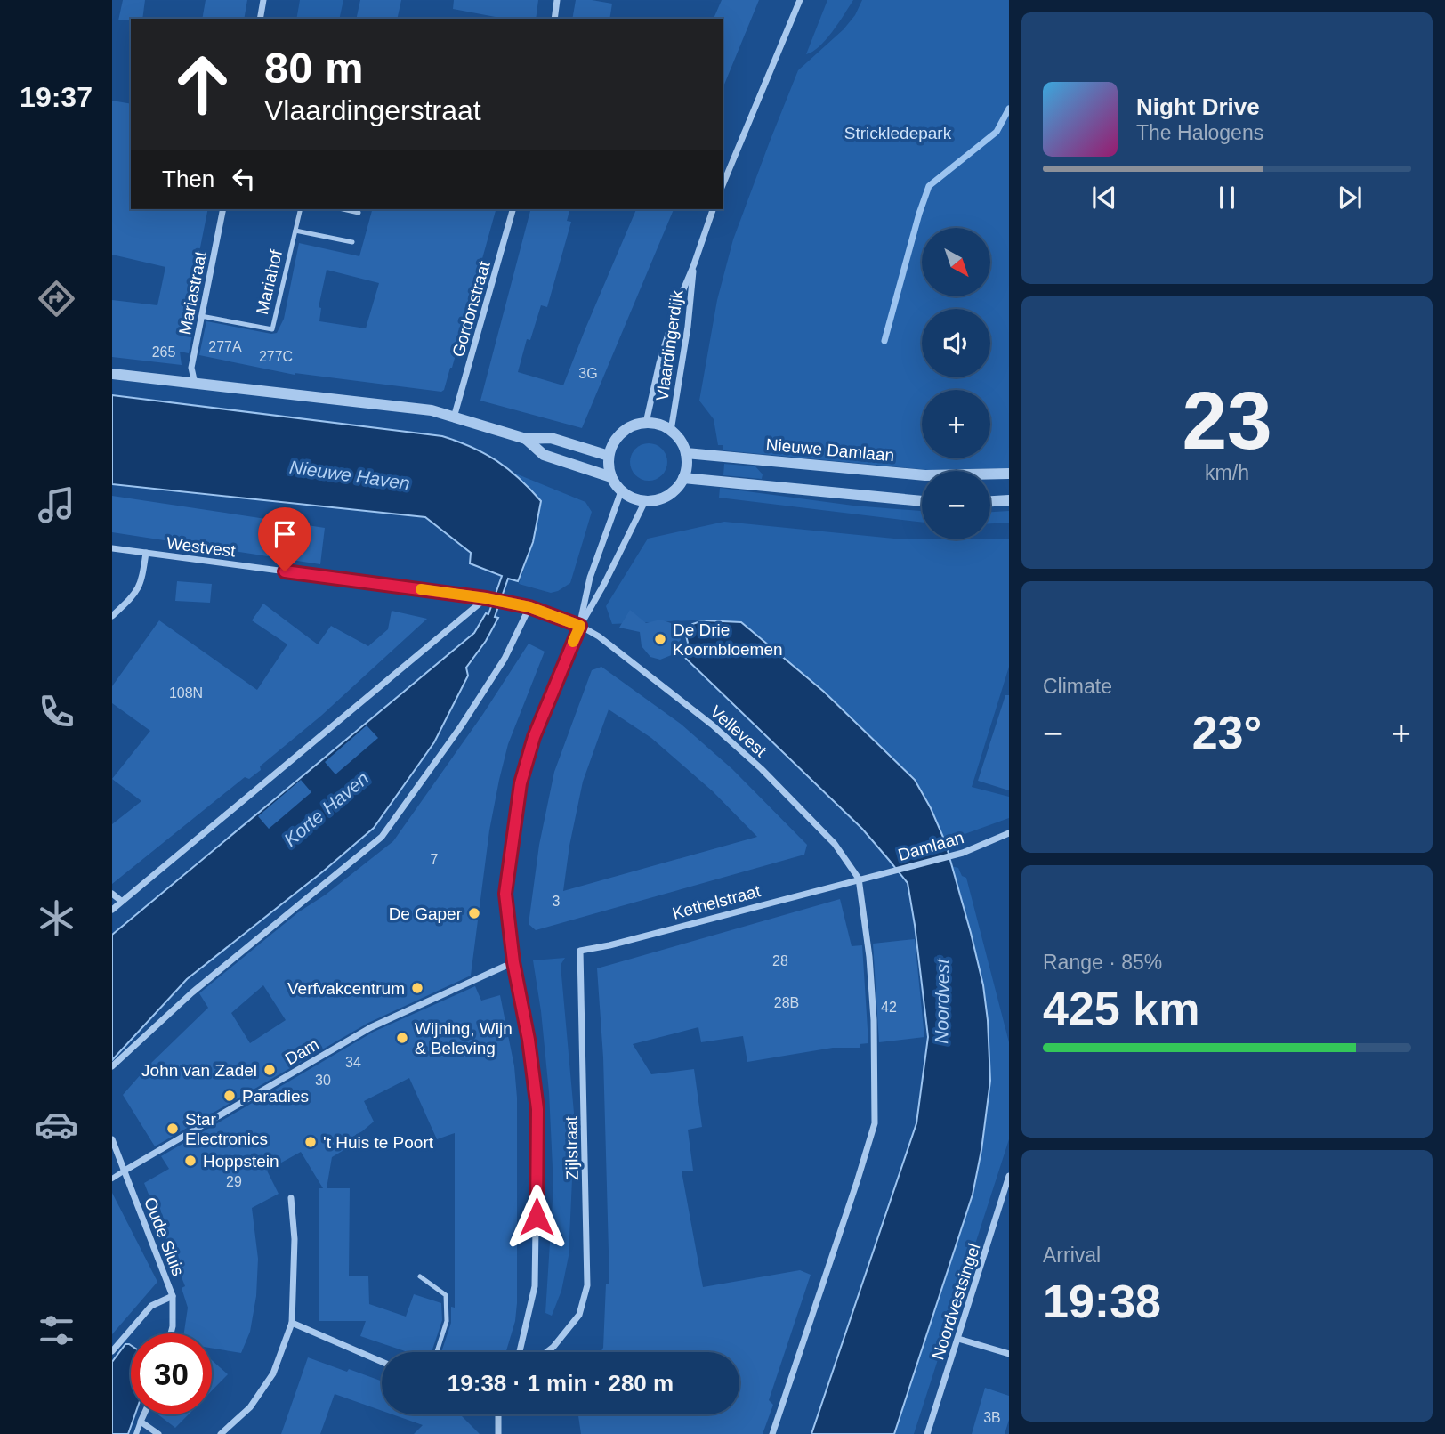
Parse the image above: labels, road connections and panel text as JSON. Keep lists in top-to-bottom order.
{
  "streets": {
    "street": [
      "Mariastraat",
      "Gordonstraat",
      "Vlaardingerdijk",
      "Nieuwe Damlaan",
      "Westvest",
      "Vellevest",
      "Damlaan",
      "Kethelstraat",
      "Dam",
      "Zijlstraat",
      "Oude Sluis",
      "Noordvestsingel"
    ],
    "lane": ["Mariahof"]
  },
  "crossings": [
    ["Mariahof", "Mariastraat"],
    ["Vlaardingerdijk", "Nieuwe Damlaan"],
    ["Westvest", "Vellevest"],
    ["Vellevest", "Damlaan"],
    ["Vellevest", "Kethelstraat"],
    ["Damlaan", "Kethelstraat"],
    ["Kethelstraat", "Zijlstraat"],
    ["Dam", "Oude Sluis"]
  ],
  "water": ["Nieuwe Haven", "Korte Haven", "Noordvest"],
  "parks": ["Strickledepark"],
  "places": [
    "De Drie Koornbloemen",
    "De Gaper",
    "Verfvakcentrum",
    "Wijning, Wijn & Beleving",
    "John van Zadel",
    "Paradies",
    "Star Electronics",
    "'t Huis te Poort",
    "Hoppstein"
  ],
  "house_numbers": [
    "277A",
    "265",
    "277C",
    "3G",
    "108N",
    "7",
    "3",
    "28",
    "28B",
    "42",
    "34",
    "30",
    "29",
    "3B"
  ],
  "north": "bottom right",
  "page": {
    "tabs": "19:37",
    "turn": ["80 m", "Vlaardingerstraat"],
    "song": ["Night Drive", "The Halogens"],
    "then": "Then",
    "map_buttons": ["+", "−"],
    "tile": [
      ["23", "km/h"],
      "Climate",
      ["Range · 85%", "425 km"],
      ["Arrival", "19:38"]
    ],
    "heat": ["−", "23°", "+"],
    "limit": "30",
    "trip": "19:38 · 1 min · 280 m"
  }
}
